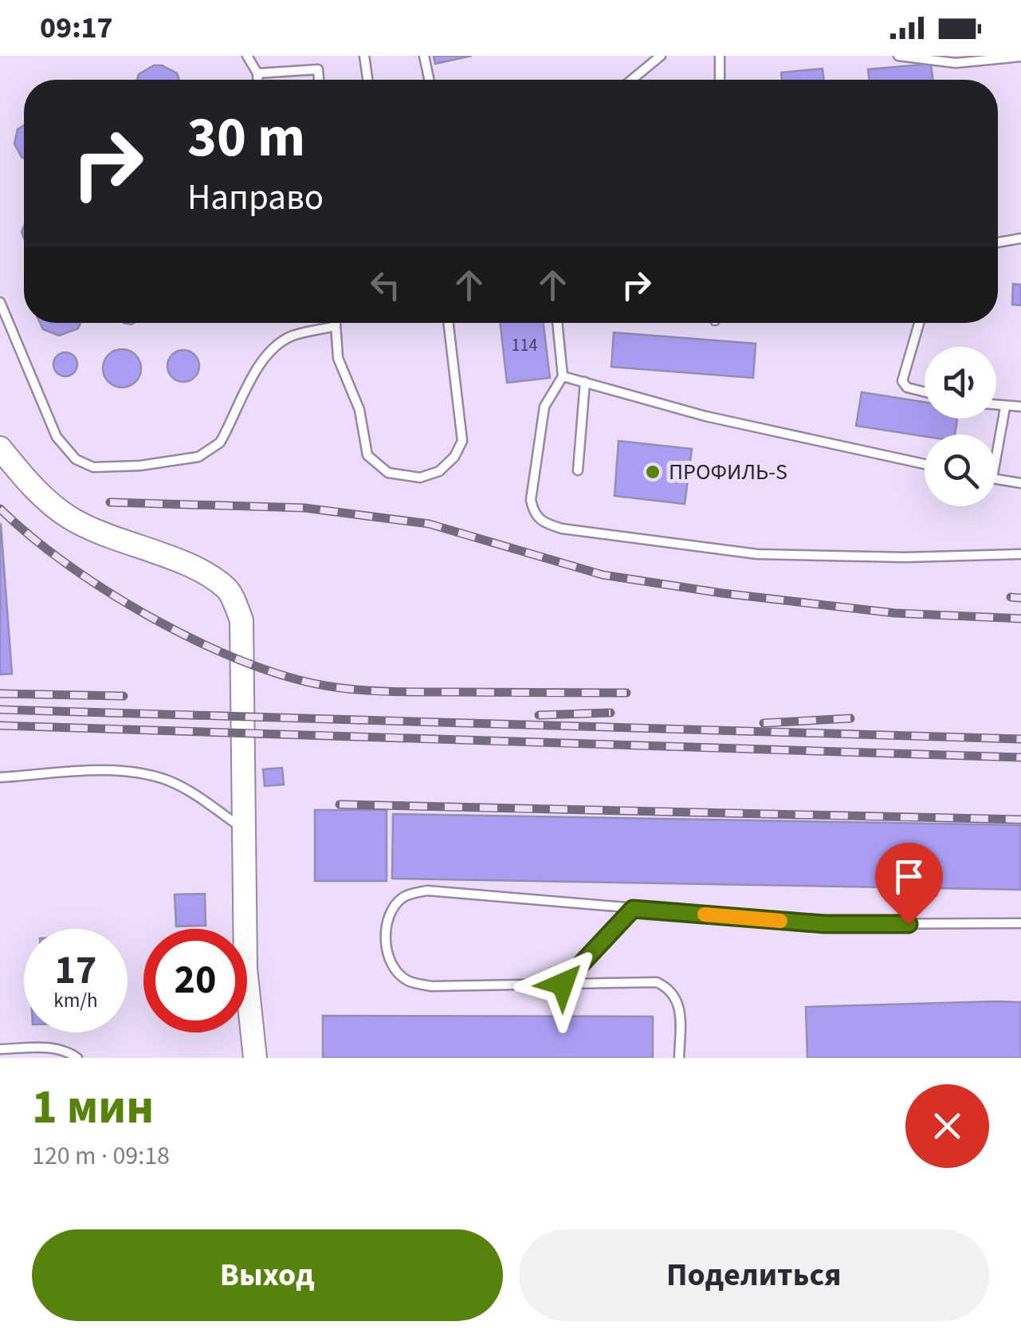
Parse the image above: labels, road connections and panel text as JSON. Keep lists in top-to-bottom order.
{
  "places": ["ПРОФИЛЬ-S"],
  "house_numbers": ["114"],
  "page": {
    "status": "09:17",
    "turn": ["30 m", "Направо"],
    "speed": "17 km/h",
    "limit": "20",
    "heading": ["1 мин", "120 m · 09:18"],
    "buttons": ["Выход", "Поделиться"]
  }
}
